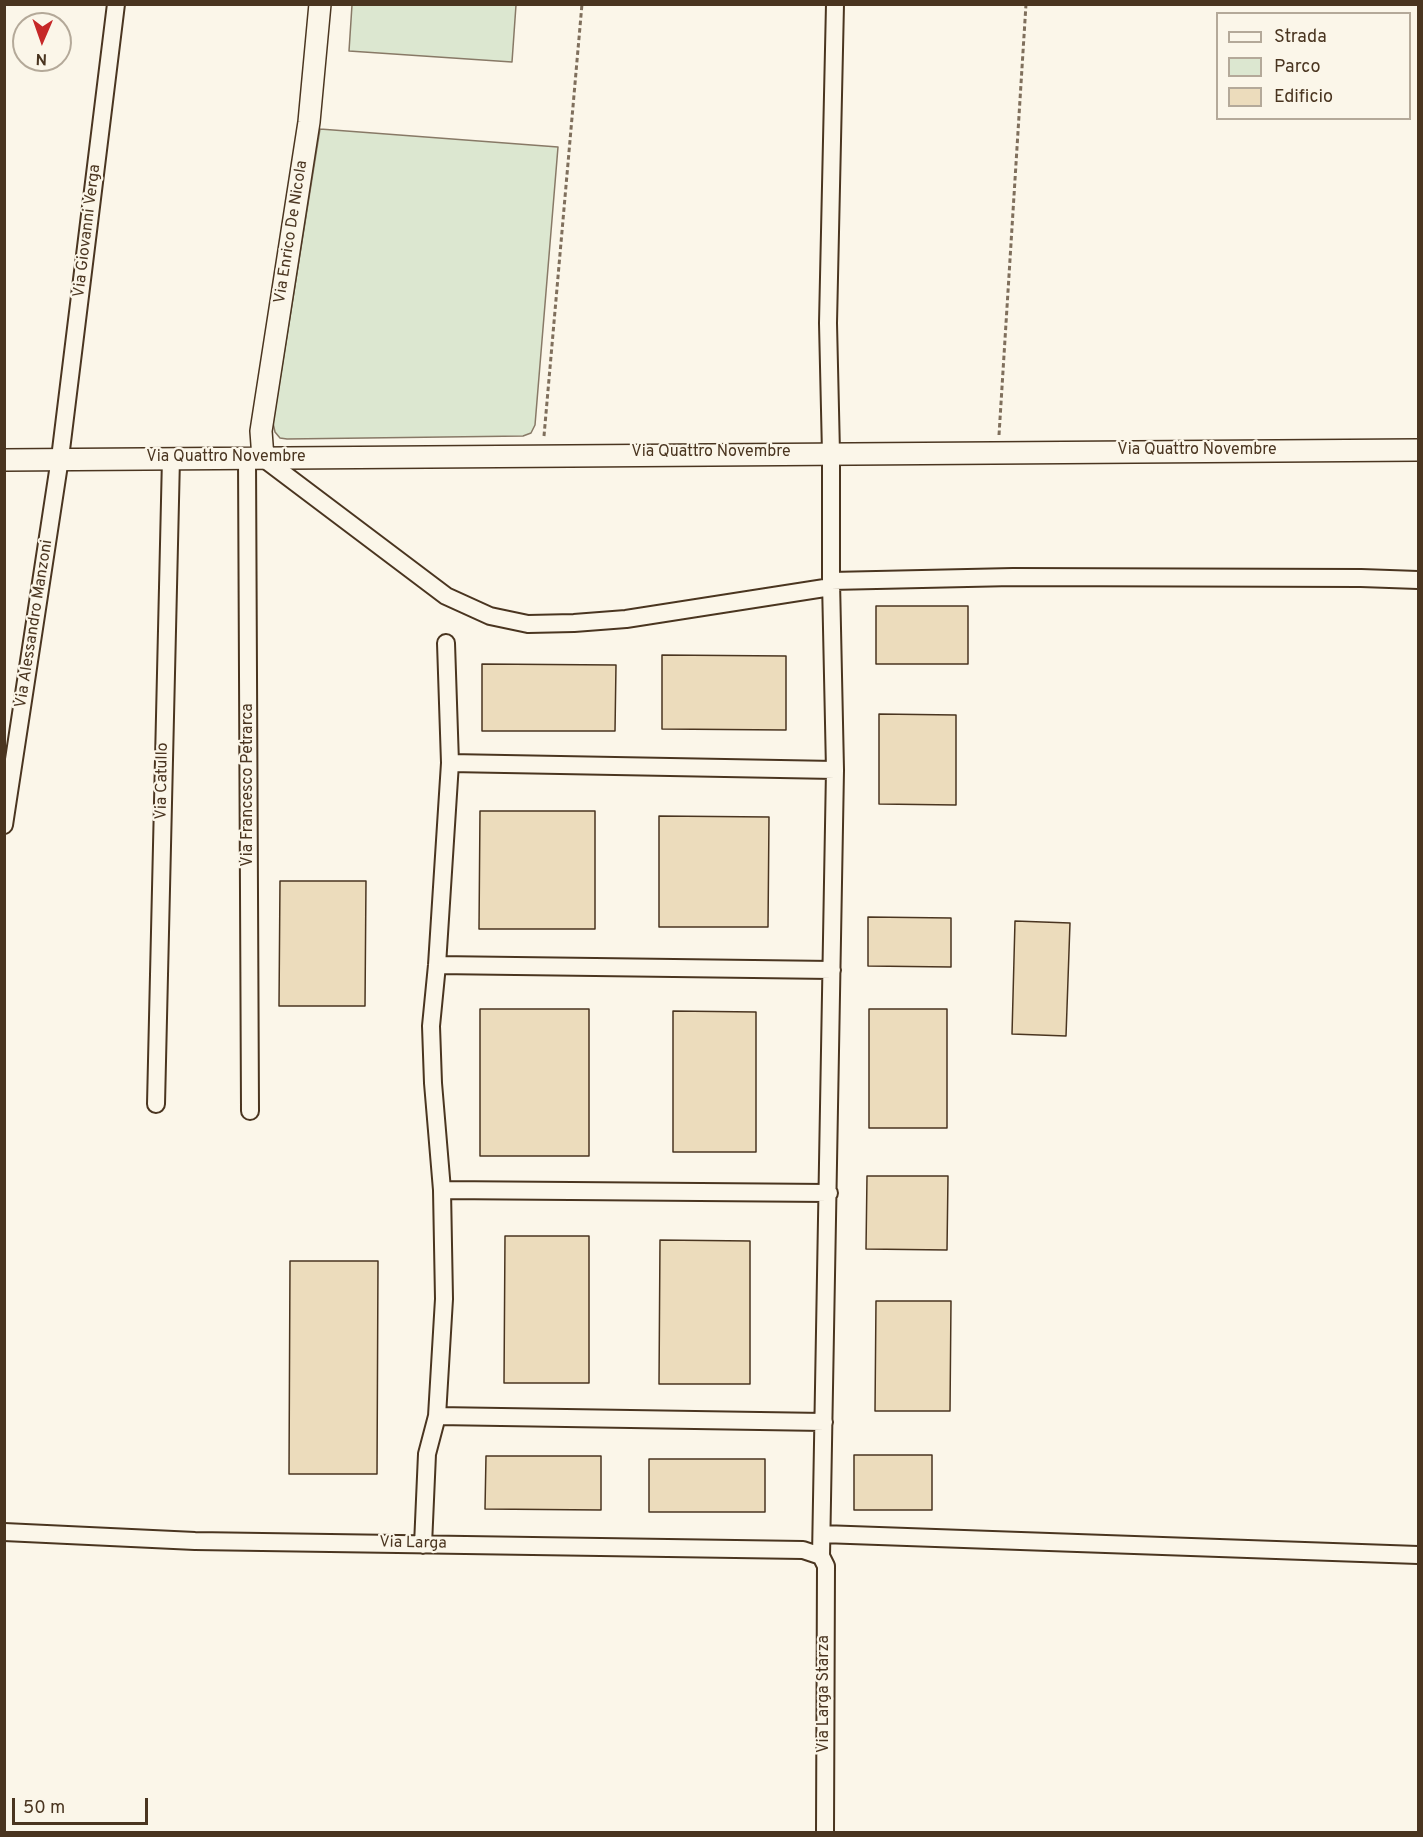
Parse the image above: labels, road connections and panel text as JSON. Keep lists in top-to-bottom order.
{
  "streets": {
    "street": [
      "Via Giovanni Verga",
      "Via Enrico De Nicola",
      "Via Quattro Novembre",
      "Via Alessandro Manzoni",
      "Via Catullo",
      "Via Francesco Petrarca",
      "Via Larga",
      "Via Larga Starza"
    ]
  },
  "crossings": [
    ["Via Giovanni Verga", "Via Quattro Novembre"],
    ["Via Giovanni Verga", "Via Alessandro Manzoni"],
    ["Via Enrico De Nicola", "Via Quattro Novembre"],
    ["Via Enrico De Nicola", "Via Francesco Petrarca"],
    ["Via Quattro Novembre", "Via Alessandro Manzoni"],
    ["Via Quattro Novembre", "Via Catullo"],
    ["Via Quattro Novembre", "Via Francesco Petrarca"],
    ["Via Quattro Novembre", "Via Larga Starza"],
    ["Via Larga", "Via Larga Starza"]
  ],
  "legend": ["Strada", "Parco", "Edificio"],
  "scale_bar": "50 m",
  "north": "bottom"
}
